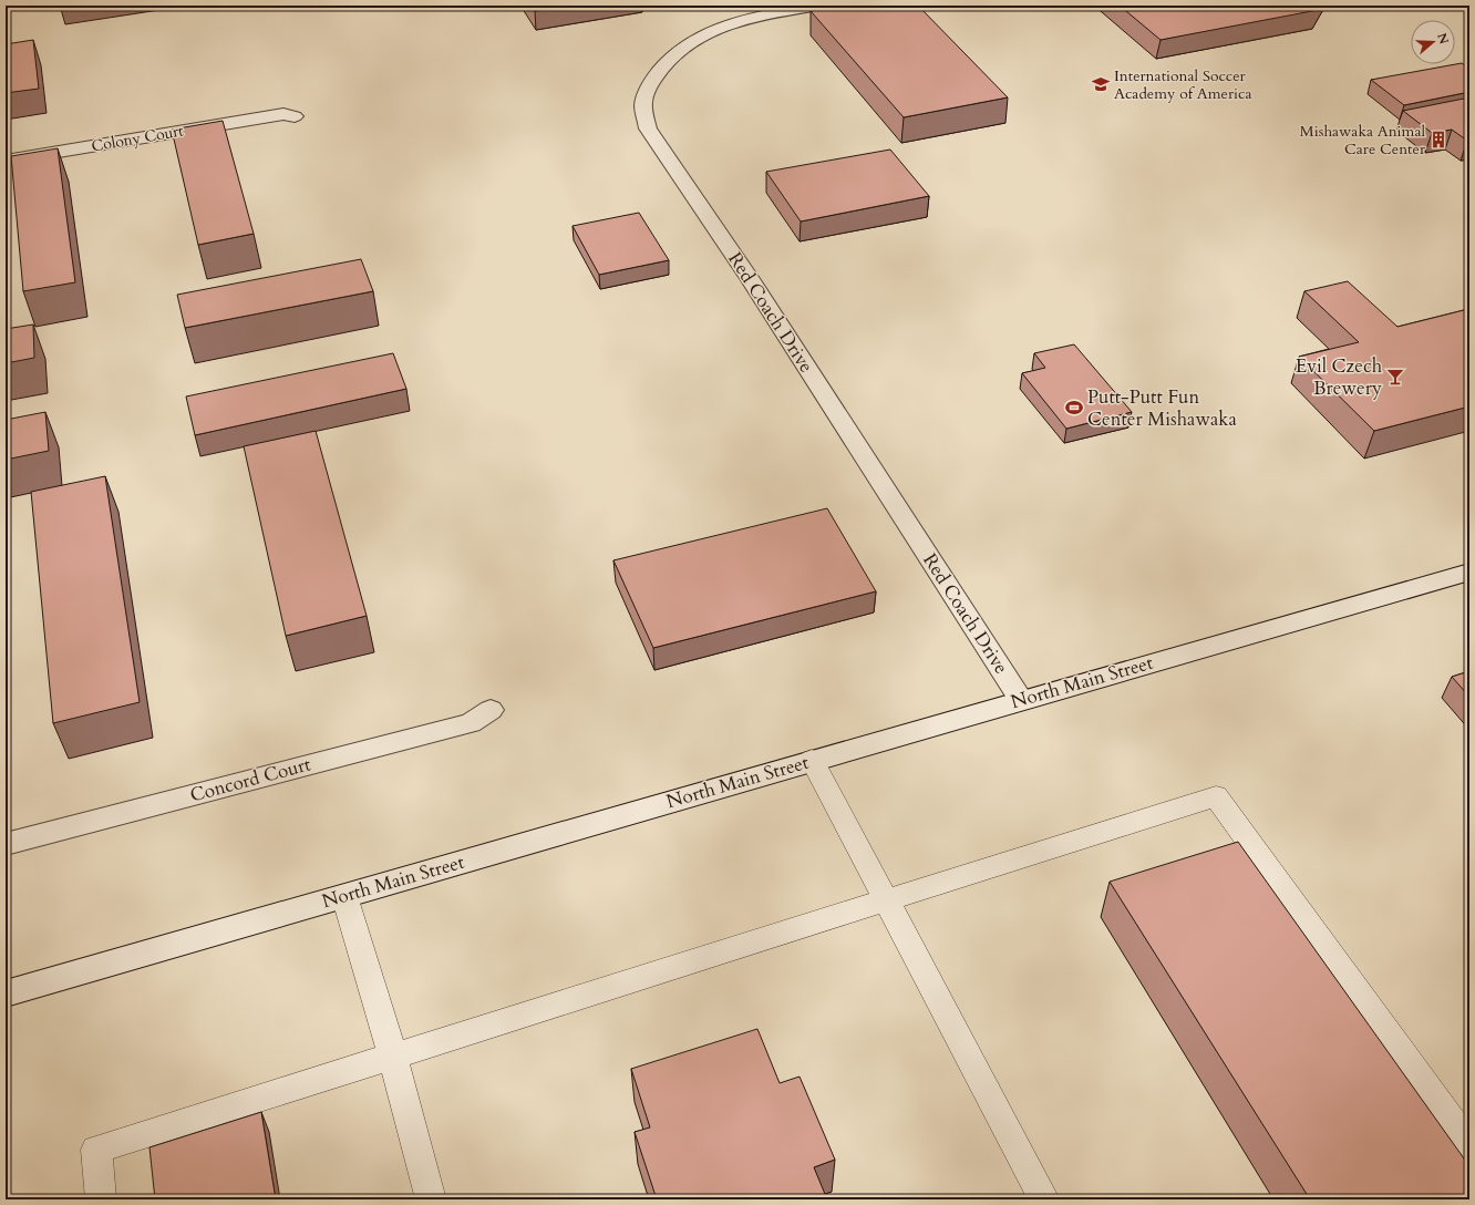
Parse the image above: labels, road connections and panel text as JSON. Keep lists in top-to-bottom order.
{
  "streets": {
    "street": [
      "Colony Court",
      "Red Coach Drive",
      "North Main Street",
      "Concord Court"
    ]
  },
  "crossings": [
    ["Red Coach Drive", "North Main Street"]
  ],
  "places": {
    "school or university": ["International Soccer Academy of America"],
    "building": ["Mishawaka Animal Care Center"],
    "bar": ["Evil Czech Brewery"],
    "sports": ["Putt-Putt Fun Center Mishawaka"]
  },
  "north": "right"
}
